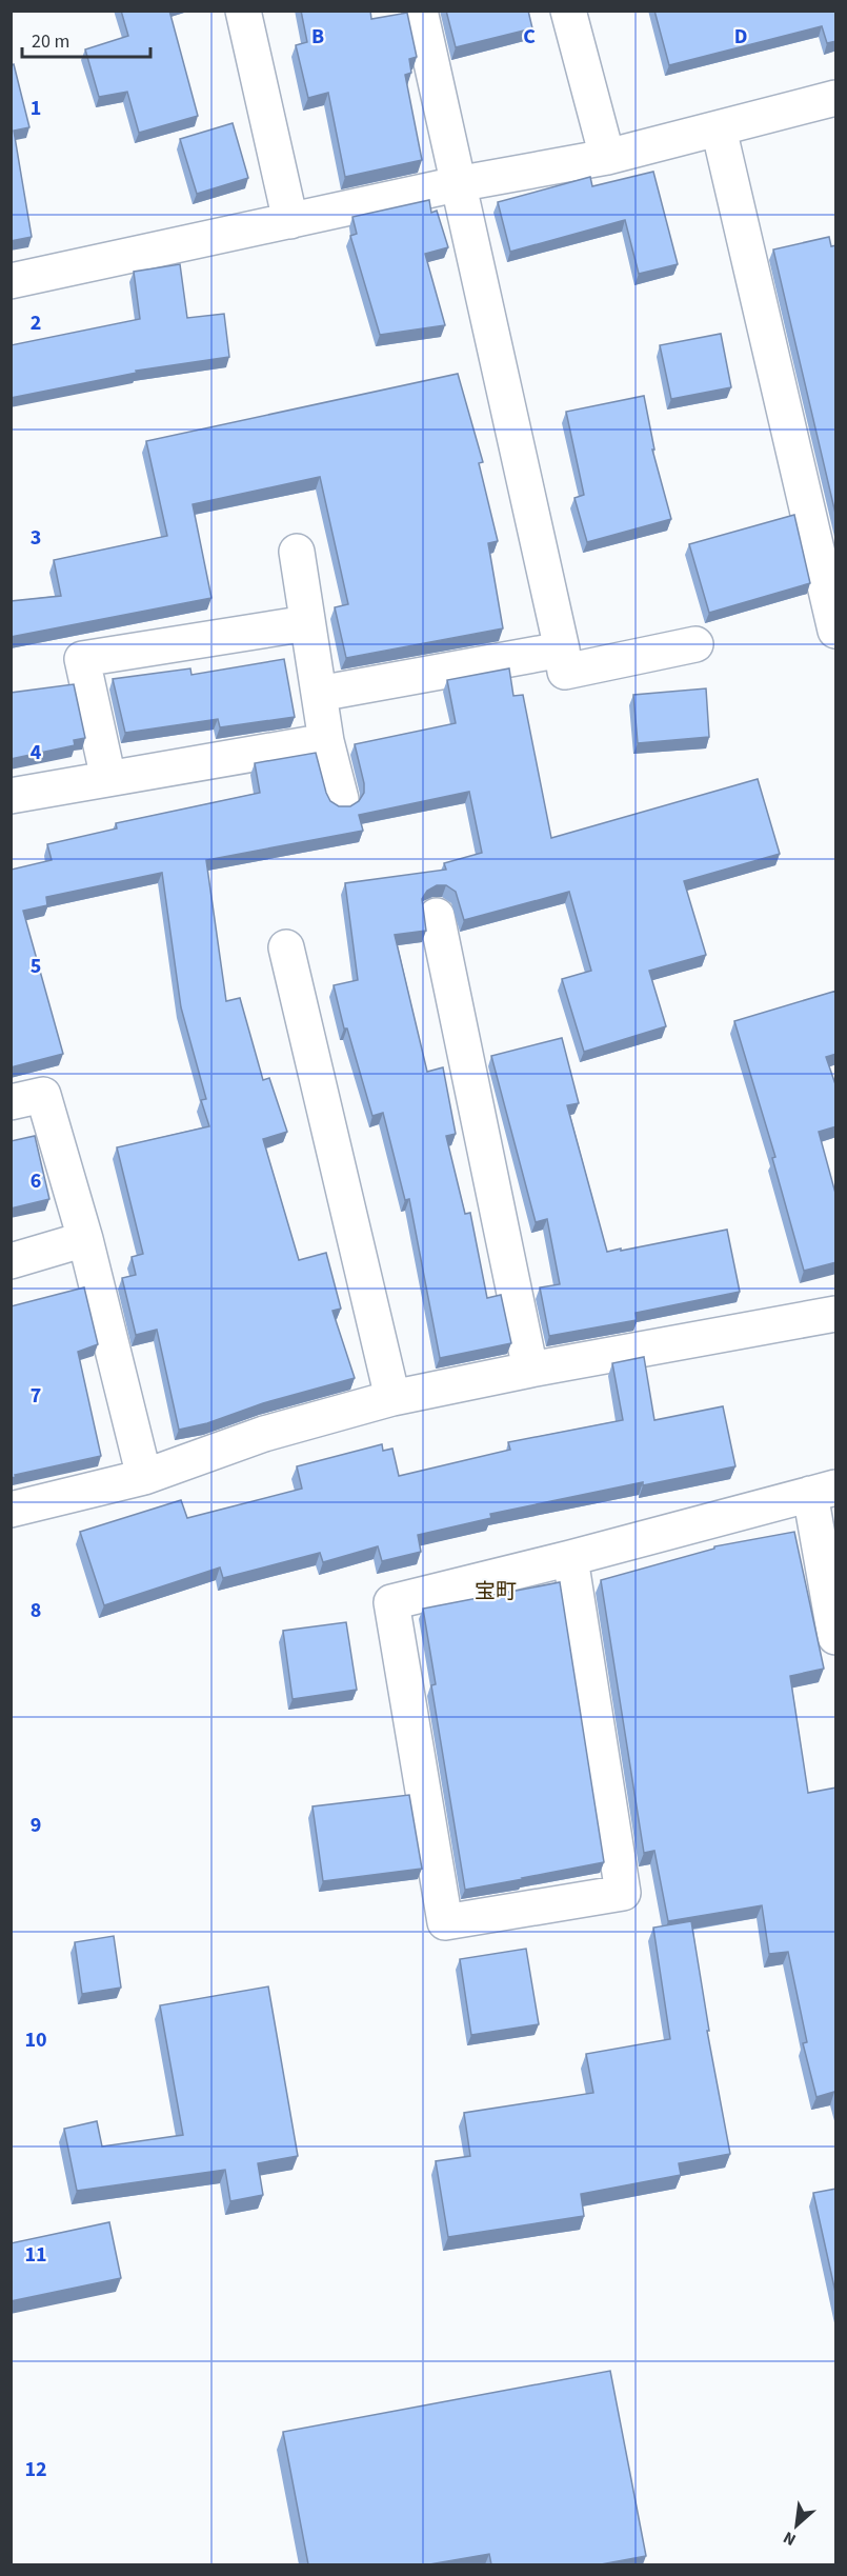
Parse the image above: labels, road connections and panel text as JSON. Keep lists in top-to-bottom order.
{
  "districts": ["宝町"],
  "scale_bar": "20 m",
  "north": "bottom left",
  "grid": {
    "columns": ["B", "C", "D"],
    "rows": [
      "1",
      "2",
      "3",
      "4",
      "5",
      "6",
      "7",
      "8",
      "9",
      "10",
      "11",
      "12"
    ]
  }
}
